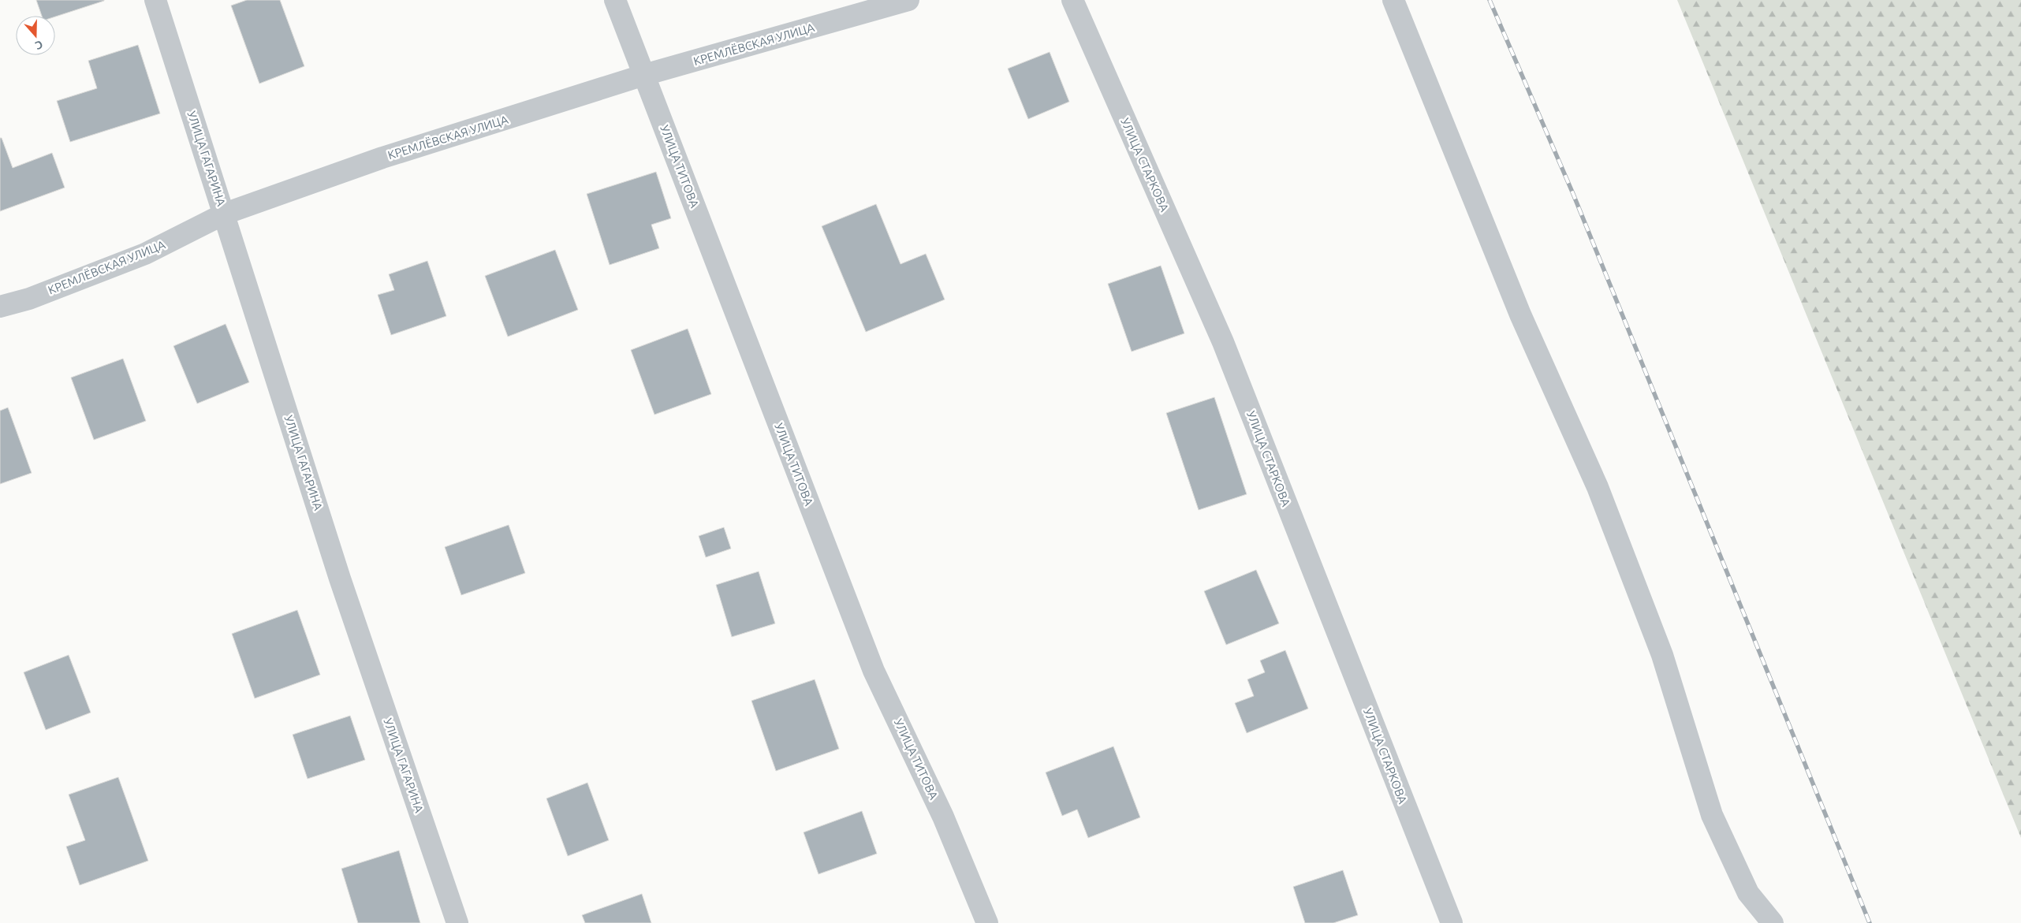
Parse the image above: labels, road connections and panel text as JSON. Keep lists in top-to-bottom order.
{
  "streets": {
    "street": [
      "КРЕМЛЁВСКАЯ УЛИЦА",
      "УЛИЦА ГАГАРИНА",
      "УЛИЦА СТАРКОВА",
      "УЛИЦА ТИТОВА"
    ]
  },
  "crossings": [
    ["КРЕМЛЁВСКАЯ УЛИЦА", "УЛИЦА ГАГАРИНА"],
    ["КРЕМЛЁВСКАЯ УЛИЦА", "УЛИЦА ТИТОВА"]
  ],
  "north": "bottom"
}
